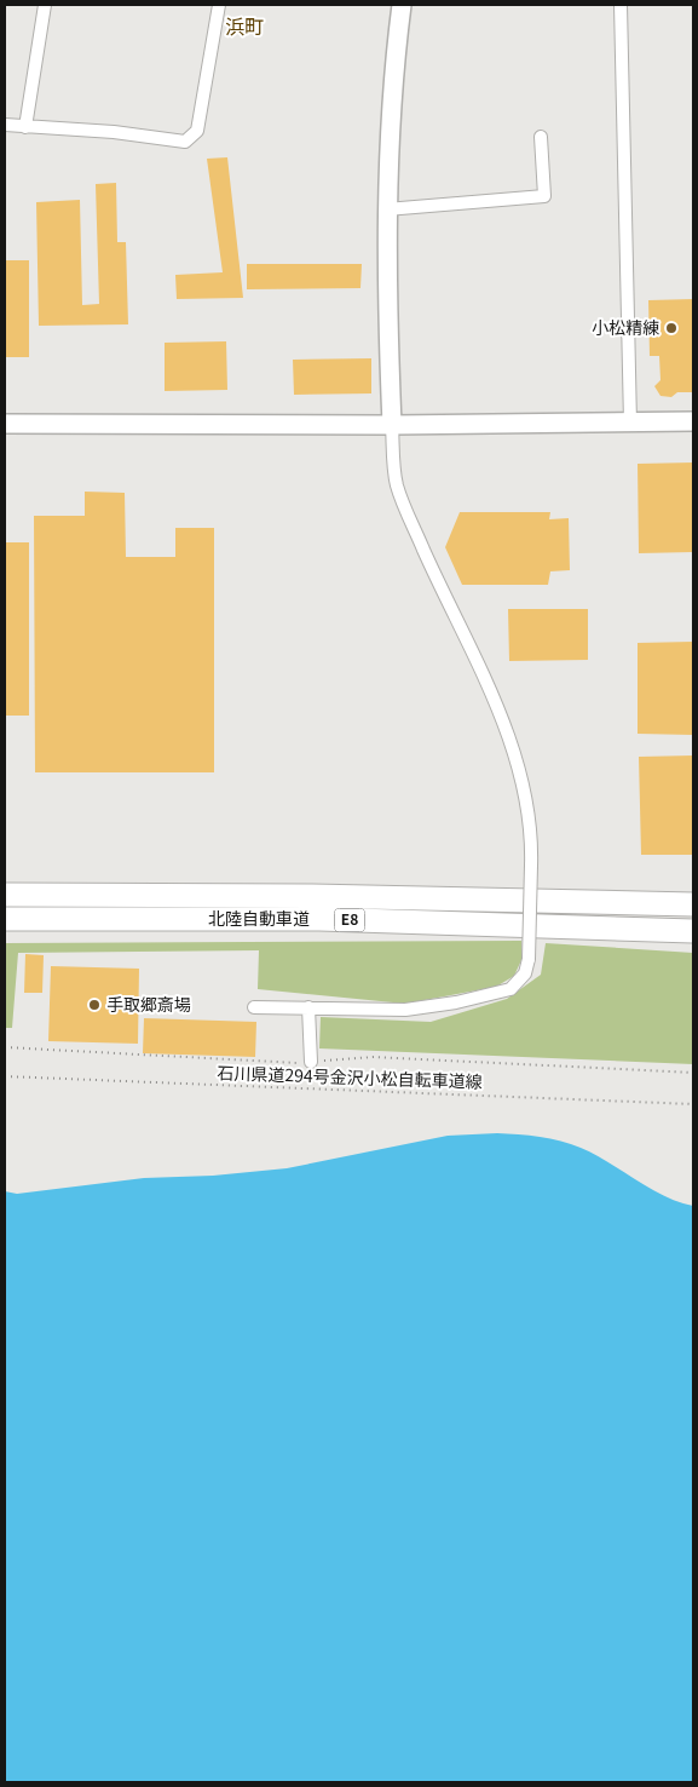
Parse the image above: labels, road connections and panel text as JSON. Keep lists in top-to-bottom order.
{
  "streets": {
    "highway": ["北陸自動車道", "E8"],
    "path": ["石川県道294号金沢小松自転車道線"]
  },
  "districts": ["浜町"],
  "places": ["小松精練", "手取郷斎場"]
}
